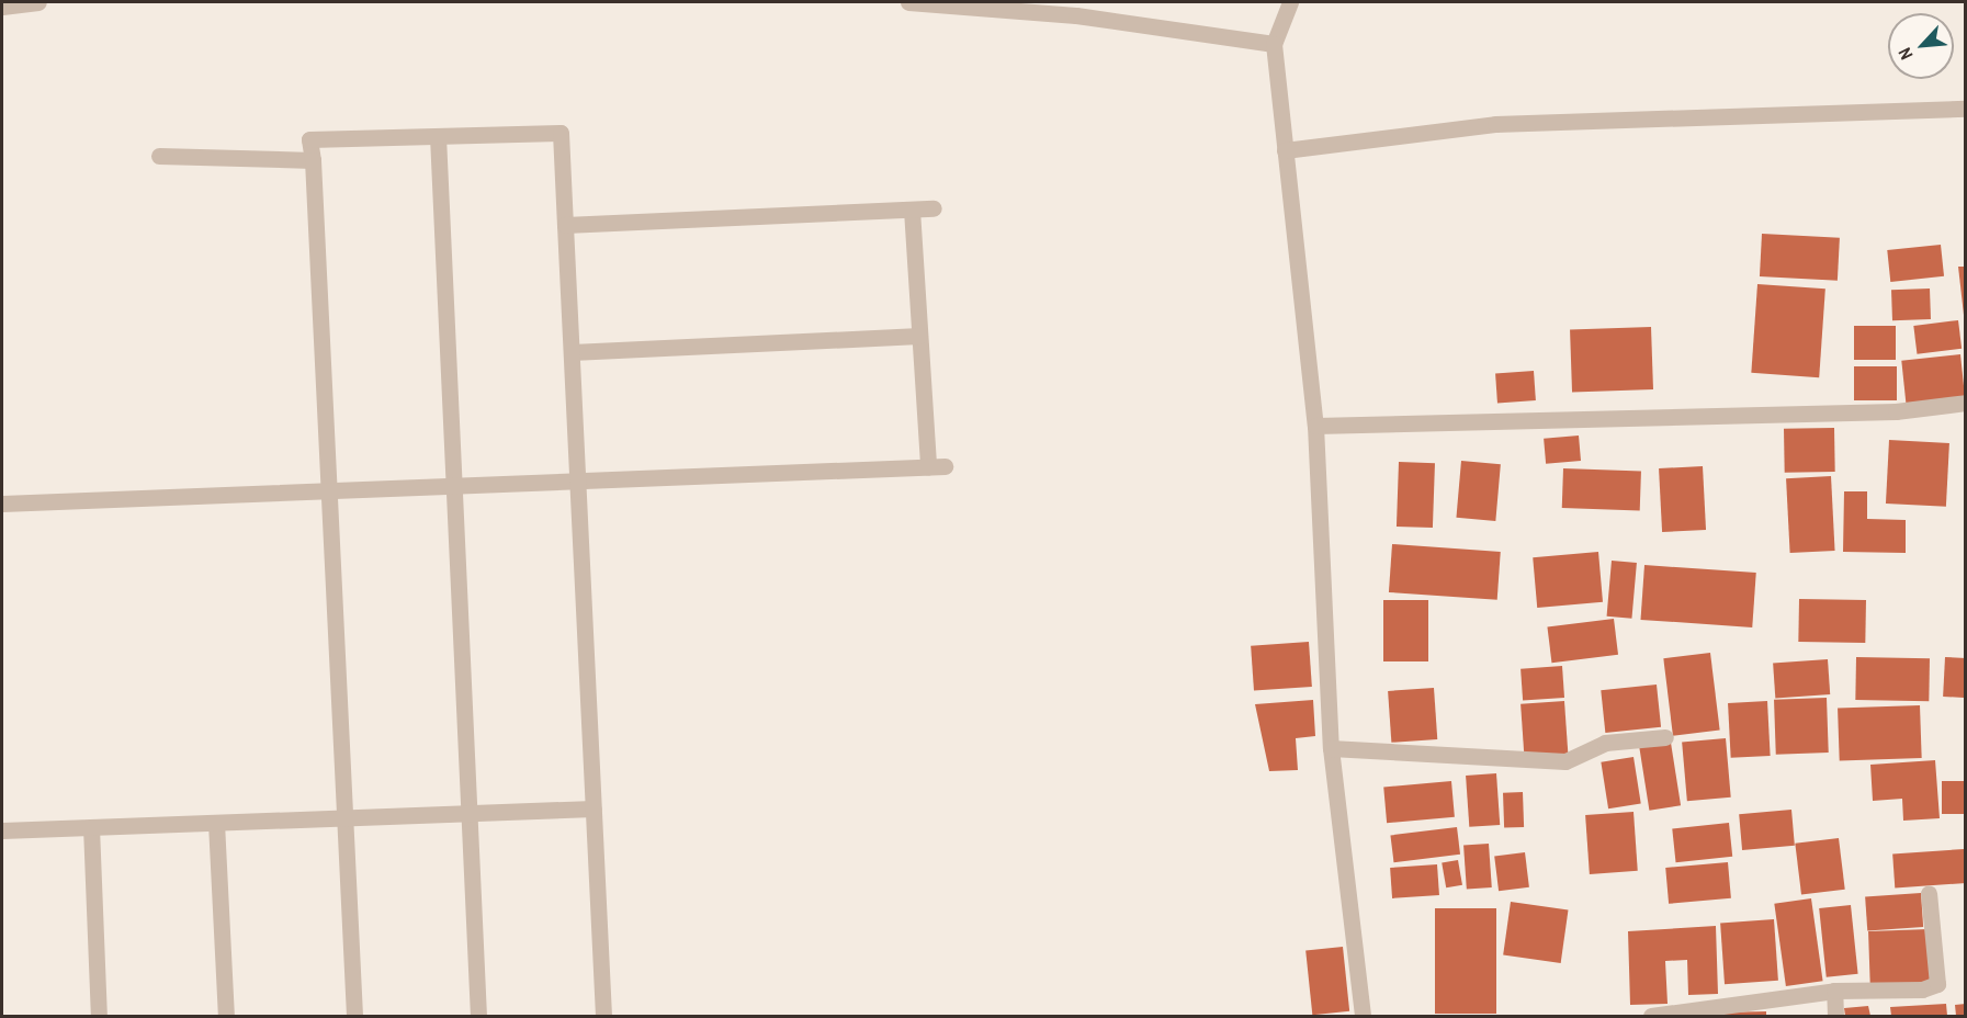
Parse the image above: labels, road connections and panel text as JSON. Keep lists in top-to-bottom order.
{
  "north": "bottom left"
}
